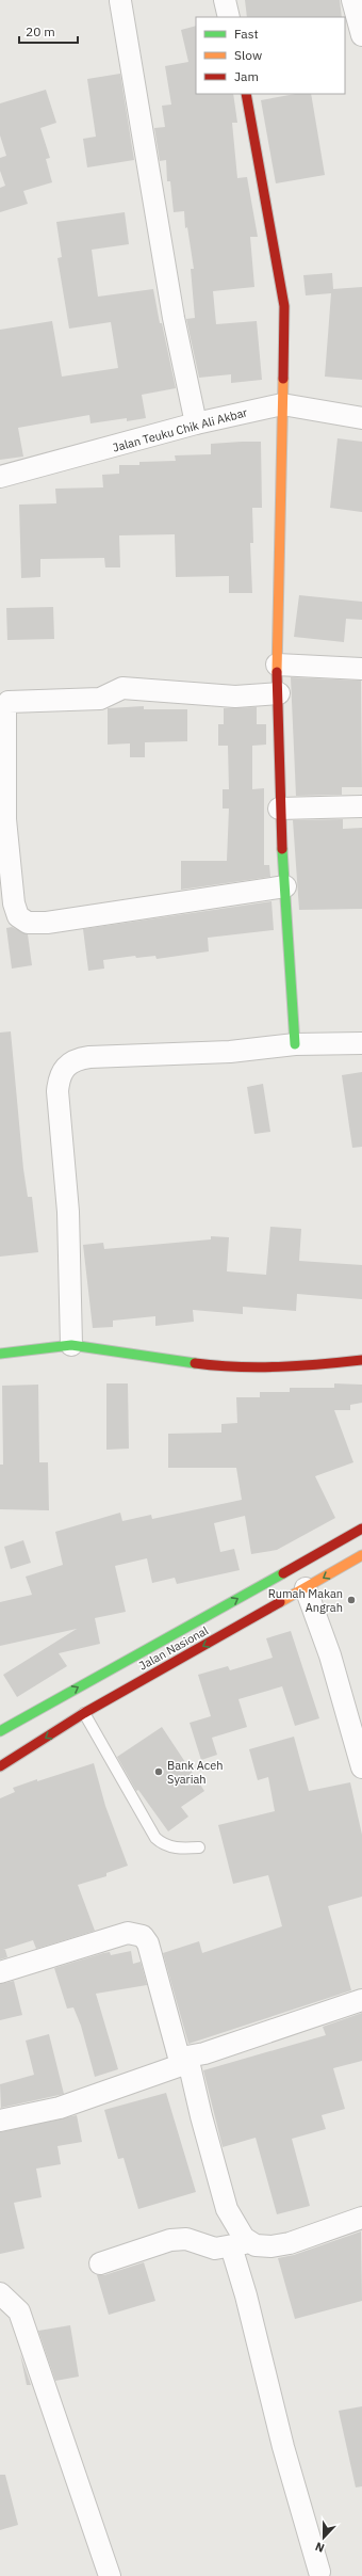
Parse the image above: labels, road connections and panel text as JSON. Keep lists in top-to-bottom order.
{
  "streets": {
    "main road": ["Jalan Nasional"],
    "street": ["Jalan Teuku Chik Ali Akbar"]
  },
  "places": ["Rumah Makan Angrah", "Bank Aceh Syariah"],
  "legend": ["Fast", "Slow", "Jam"],
  "scale_bar": "20 m",
  "north": "bottom"
}
